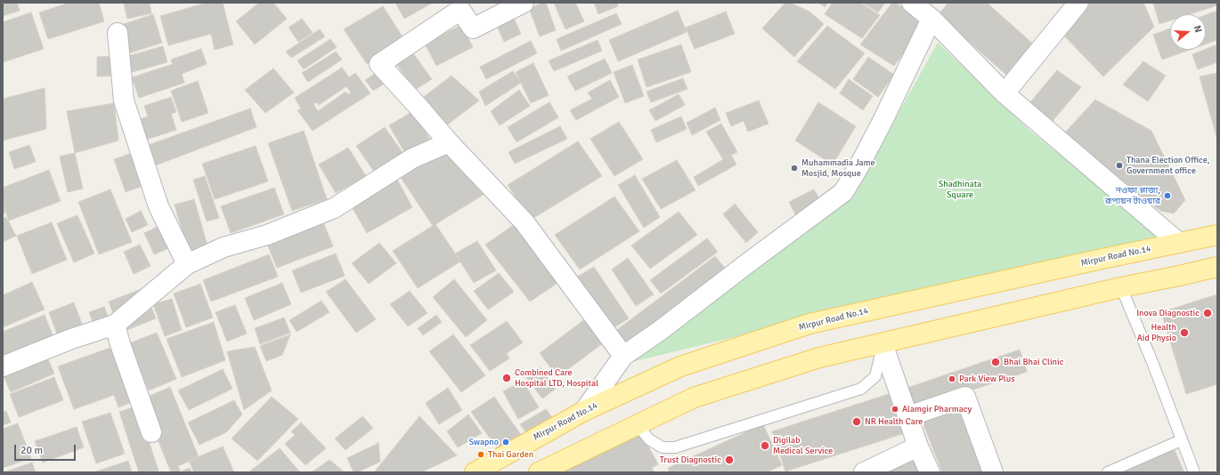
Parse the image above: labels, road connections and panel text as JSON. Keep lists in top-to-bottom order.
{
  "streets": {
    "main road": ["Mirpur Road No.14"]
  },
  "parks": ["Shadhinata Square"],
  "places": [
    "Thana Election Office, Government office",
    "Muhammadia Jame Mosjid, Mosque",
    "নওফা প্লাজা, রূপায়ন টাওয়ার",
    "Inova Diagnostic",
    "Health Aid Physio",
    "Bhai Bhai Clinic",
    "Combined Care Hospital LTD, Hospital",
    "Park View Plus",
    "Alamgir Pharmacy",
    "NR Health Care",
    "Swapno",
    "Digilab Medical Service",
    "Thai Garden",
    "Trust Diagnostic"
  ],
  "scale_bar": "20 m",
  "north": "right"
}
